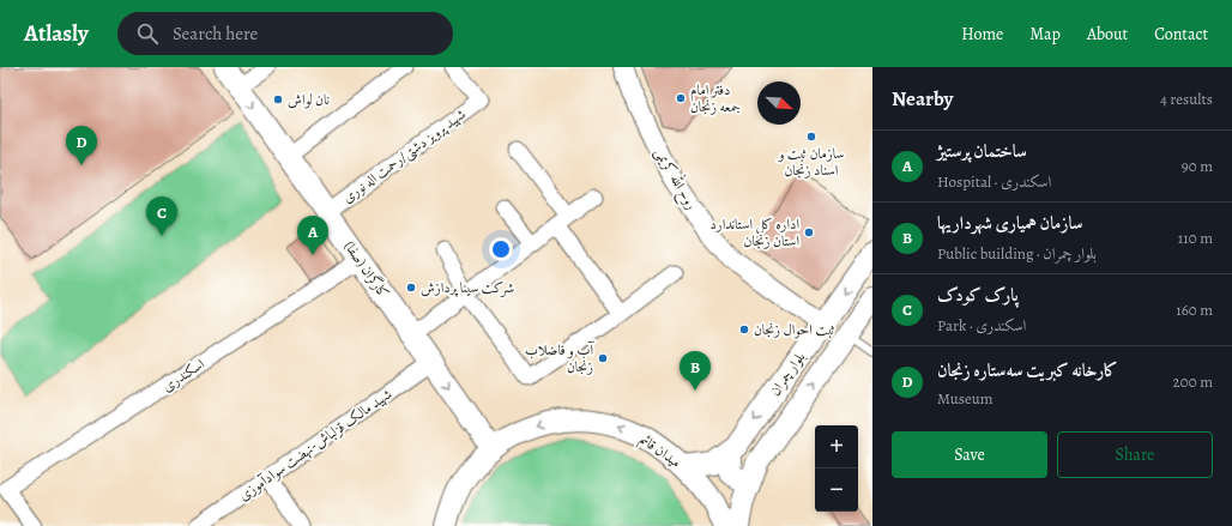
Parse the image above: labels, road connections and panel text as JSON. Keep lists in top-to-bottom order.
{
  "streets": {
    "main road": ["کارگران (صفا)", "بلوار چمران", "میدان قائم"],
    "street": [
      "شهید پرویز دشتی/رحمت اله نوری",
      "روح الله کریمی",
      "اسکندری",
      "شهید مالک قزلباش-نهضت سوادآموزی"
    ]
  },
  "crossings": [
    ["شهید پرویز دشتی/رحمت اله نوری", "کارگران (صفا)"],
    ["روح الله کریمی", "بلوار چمران"],
    ["کارگران (صفا)", "اسکندری"],
    ["کارگران (صفا)", "شهید مالک قزلباش-نهضت سوادآموزی"],
    ["کارگران (صفا)", "میدان قائم"],
    ["بلوار چمران", "میدان قائم"]
  ],
  "one_way": ["کارگران (صفا)", "میدان قائم"],
  "places": [
    "دفتر امام جمعه زنجان",
    "نان لواش",
    "سازمان ثبت و اسناد زنجان",
    "اداره کل استاندارد استان زنجان",
    "شرکت سینا پردازش",
    "ثبت احوال زنجان",
    "آب و فاضلاب زنجان"
  ],
  "north": "bottom right",
  "page": {
    "header": "Atlasly",
    "search": "Search here",
    "nav": [
      "Home",
      "Map",
      "About",
      "Contact"
    ],
    "heading": ["Nearby", "4 results"],
    "pins": [
      "D",
      "C",
      "A",
      "B"
    ],
    "list": [
      {
        "mark": "A",
        "name": "ساختمان پرستیژ",
        "note": "Hospital · اسکندری",
        "value": "90 m"
      },
      {
        "mark": "B",
        "name": "سازمان همیاری شهرداریها",
        "note": "Public building · بلوار چمران",
        "value": "110 m"
      },
      {
        "mark": "C",
        "name": "پارک کودک",
        "note": "Park · اسکندری",
        "value": "160 m"
      },
      {
        "mark": "D",
        "name": "کارخانه کبریت سه‌ستاره زنجان",
        "note": "Museum",
        "value": "200 m"
      }
    ],
    "buttons": ["Save", "Share"],
    "map_buttons": ["+", "−"]
  }
}
